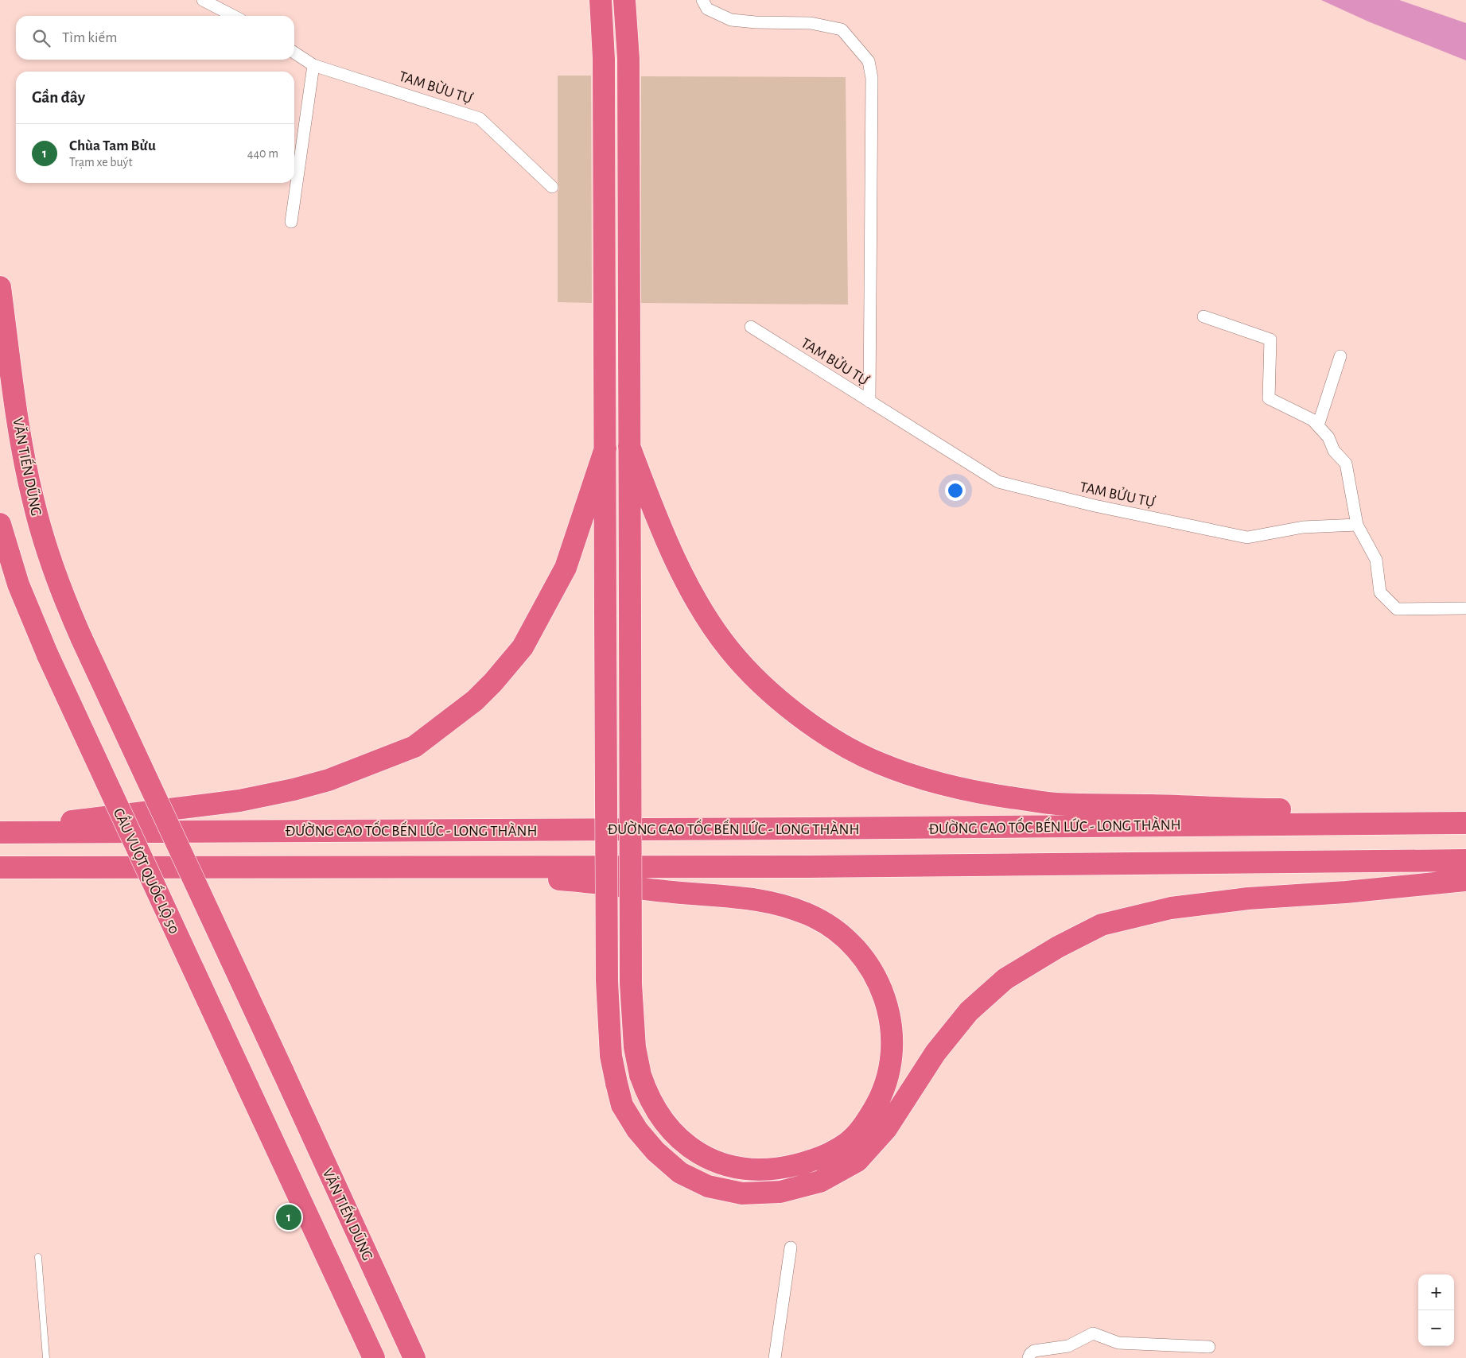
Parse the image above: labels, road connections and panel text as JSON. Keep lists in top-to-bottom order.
{
  "streets": {
    "highway": ["VĂN TIẾN DŨNG", "ĐƯỜNG CAO TỐC BẾN LỨC - LONG THÀNH", "CẦU VƯỢT QUỐC LỘ 50"],
    "street": ["TAM BỪU TỰ", "TAM BỬU TỰ"]
  },
  "page": {
    "search": "Tìm kiếm",
    "heading": "Gần đây",
    "list": [
      {
        "mark": "1",
        "name": "Chùa Tam Bửu",
        "note": "Trạm xe buýt",
        "value": "440 m"
      }
    ],
    "pins": "1",
    "map_buttons": ["+", "−"]
  }
}
